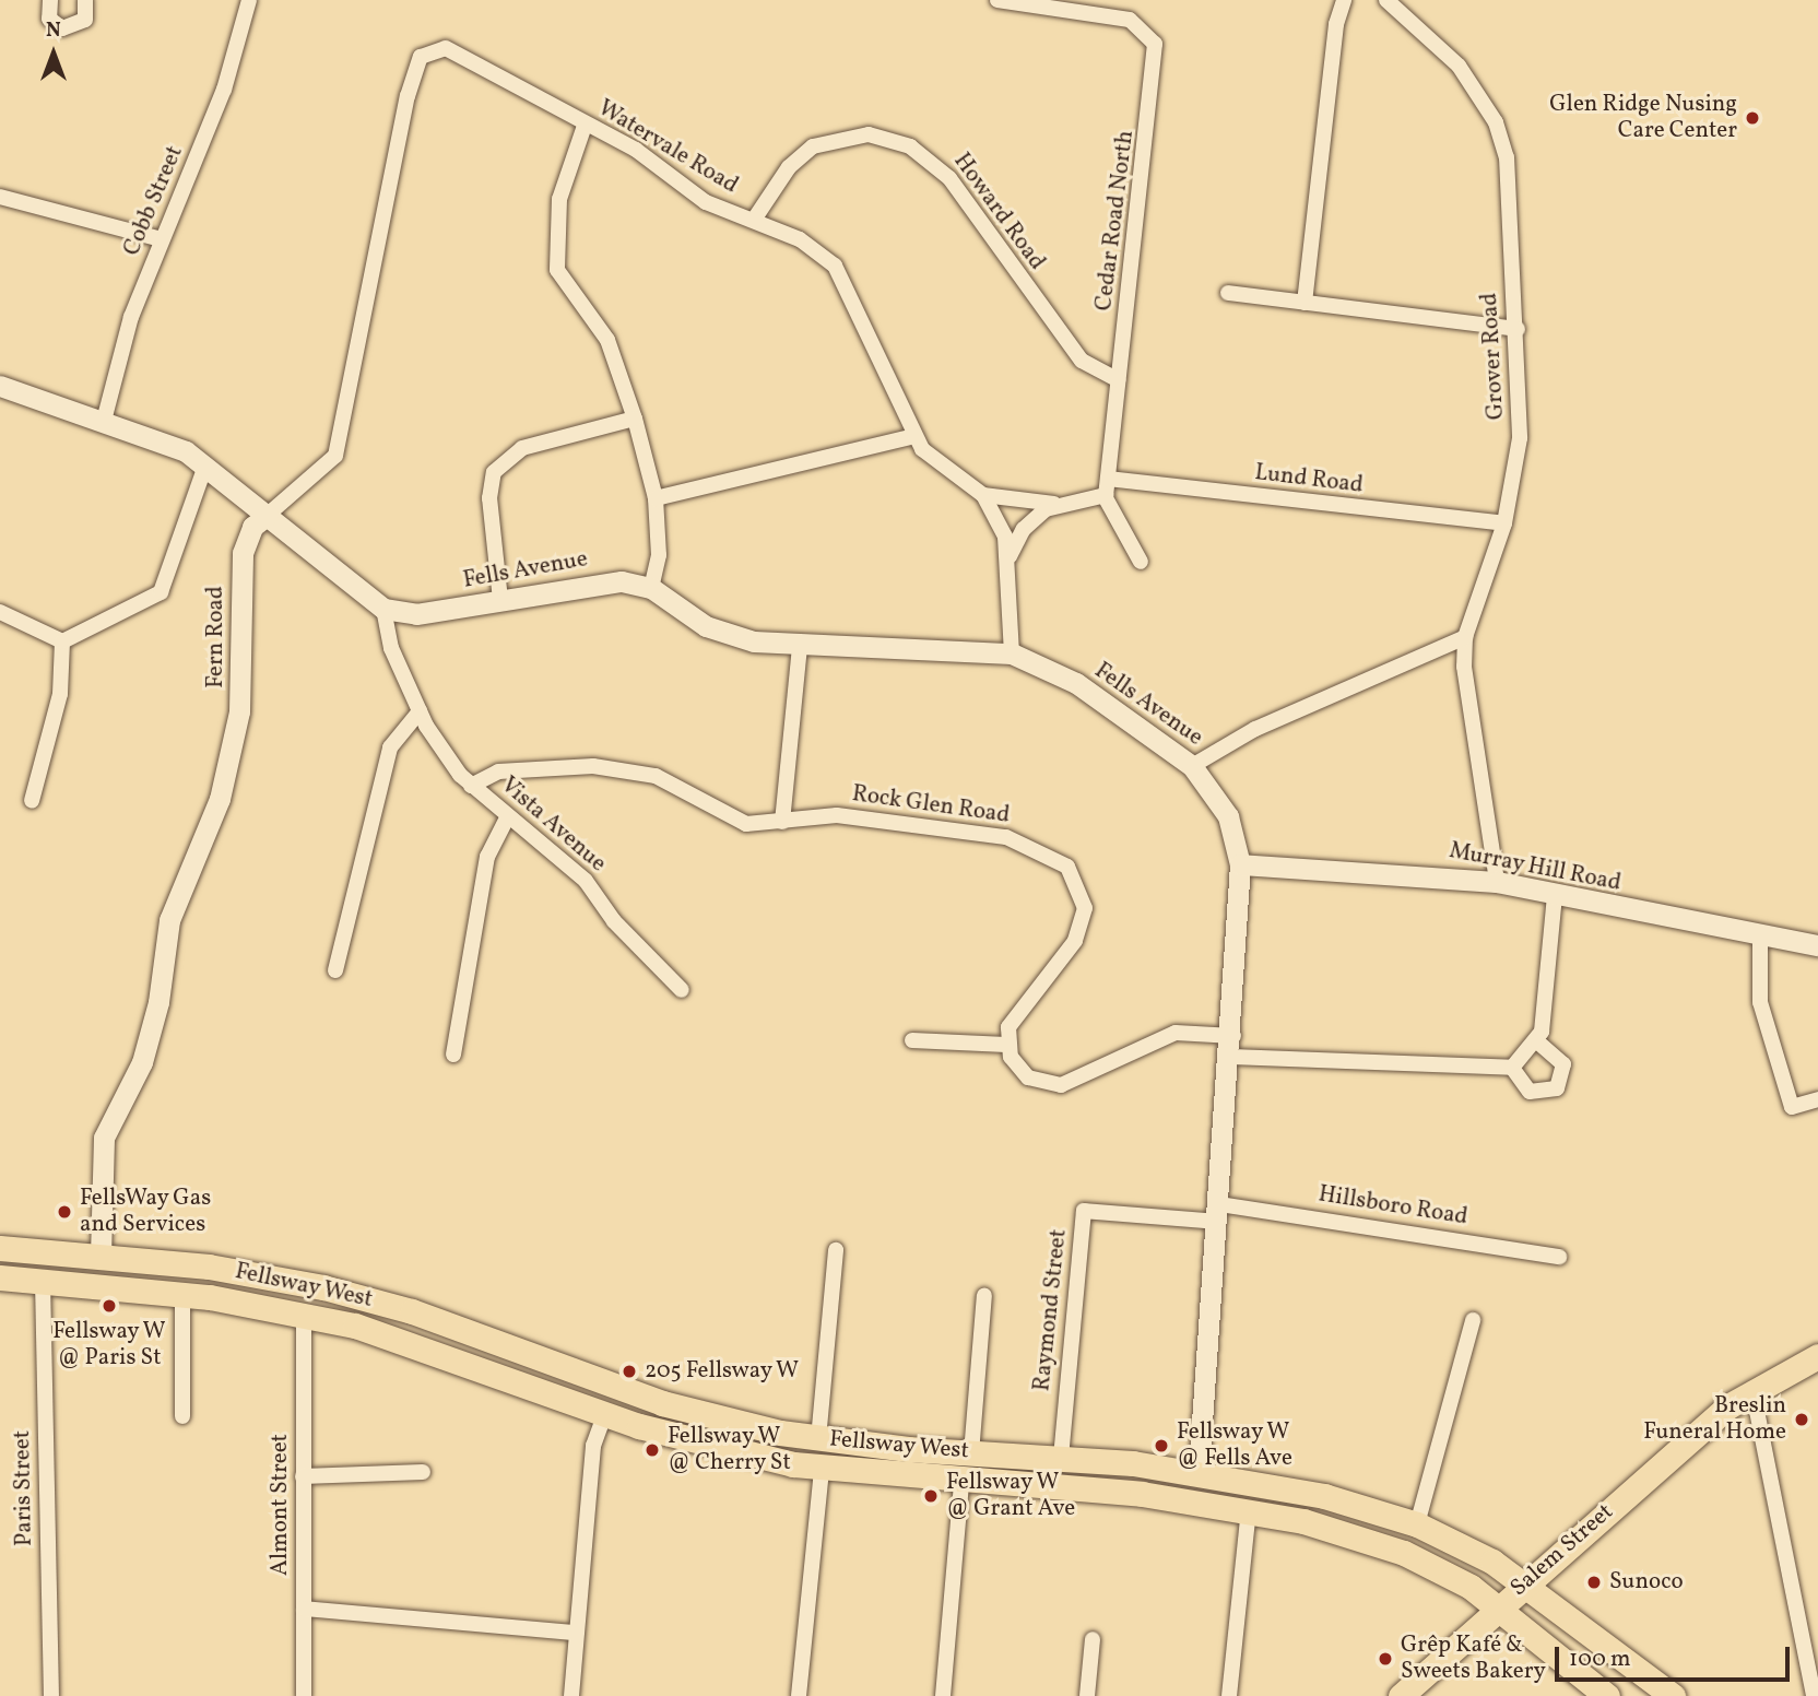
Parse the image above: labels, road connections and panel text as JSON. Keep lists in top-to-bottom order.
{
  "streets": {
    "main road": ["Fellsway West", "Salem Street"],
    "street": [
      "Watervale Road",
      "Cobb Street",
      "Howard Road",
      "Cedar Road North",
      "Grover Road",
      "Lund Road",
      "Fells Avenue",
      "Fern Road",
      "Rock Glen Road",
      "Vista Avenue",
      "Murray Hill Road",
      "Hillsboro Road",
      "Raymond Street",
      "Paris Street",
      "Almont Street"
    ]
  },
  "crossings": [
    ["Watervale Road", "Howard Road"],
    ["Watervale Road", "Lund Road"],
    ["Watervale Road", "Fern Road"],
    ["Howard Road", "Cedar Road North"],
    ["Cedar Road North", "Lund Road"],
    ["Grover Road", "Lund Road"],
    ["Grover Road", "Murray Hill Road"],
    ["Fells Avenue", "Vista Avenue"],
    ["Fells Avenue", "Murray Hill Road"],
    ["Fells Avenue", "Hillsboro Road"],
    ["Fells Avenue", "Fellsway West"],
    ["Fells Avenue", "Raymond Street"],
    ["Fern Road", "Fellsway West"],
    ["Rock Glen Road", "Vista Avenue"],
    ["Hillsboro Road", "Raymond Street"],
    ["Fellsway West", "Raymond Street"],
    ["Fellsway West", "Paris Street"],
    ["Fellsway West", "Almont Street"],
    ["Fellsway West", "Salem Street"]
  ],
  "places": [
    "Glen Ridge Nusing Care Center",
    "FellsWay Gas and Services",
    "Fellsway W @ Paris St",
    "205 Fellsway W",
    "Breslin Funeral Home",
    "Fellsway W @ Fells Ave",
    "Fellsway W @ Cherry St",
    "Fellsway W @ Grant Ave",
    "Sunoco",
    "Grêp Kafé & Sweets Bakery"
  ],
  "scale_bar": "100 m",
  "north": "top"
}
